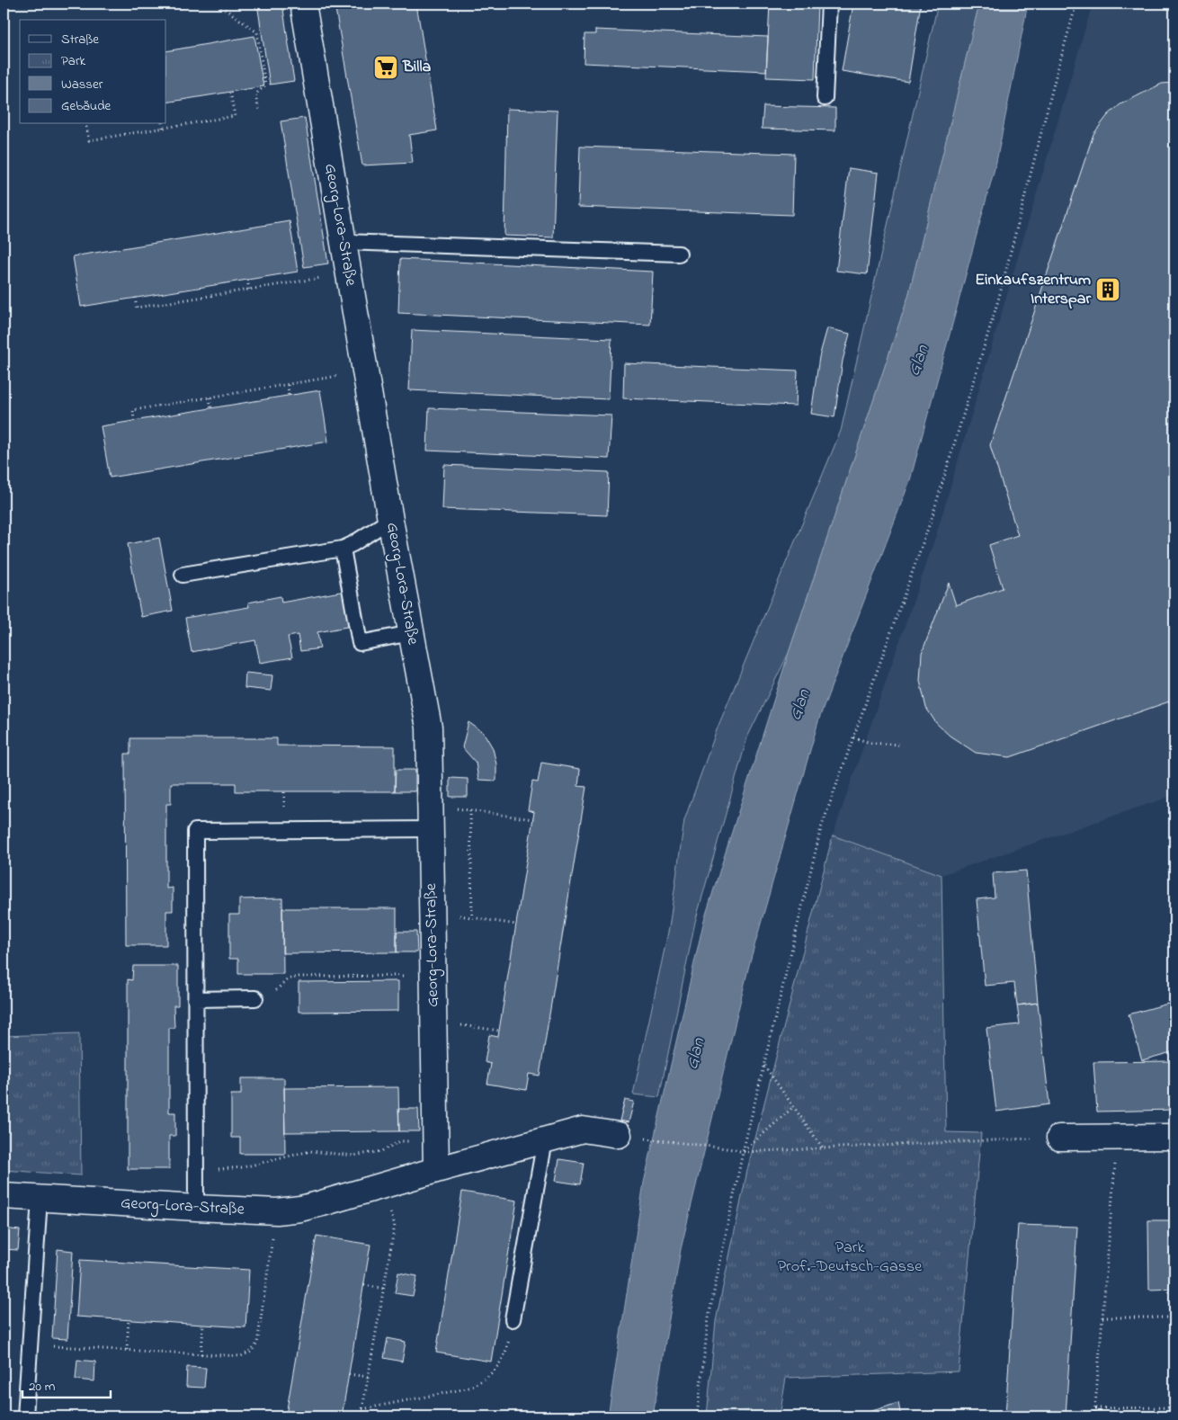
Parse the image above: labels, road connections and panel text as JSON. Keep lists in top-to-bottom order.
{
  "streets": {
    "street": ["Georg-Lora-Straße"]
  },
  "water": ["Glan"],
  "parks": ["Park Prof.-Deutsch-Gasse"],
  "places": {
    "supermarket": ["Billa"],
    "building": ["Einkaufszentrum Interspar"]
  },
  "legend": [
    "Straße",
    "Park",
    "Wasser",
    "Gebäude"
  ],
  "scale_bar": "20 m"
}
